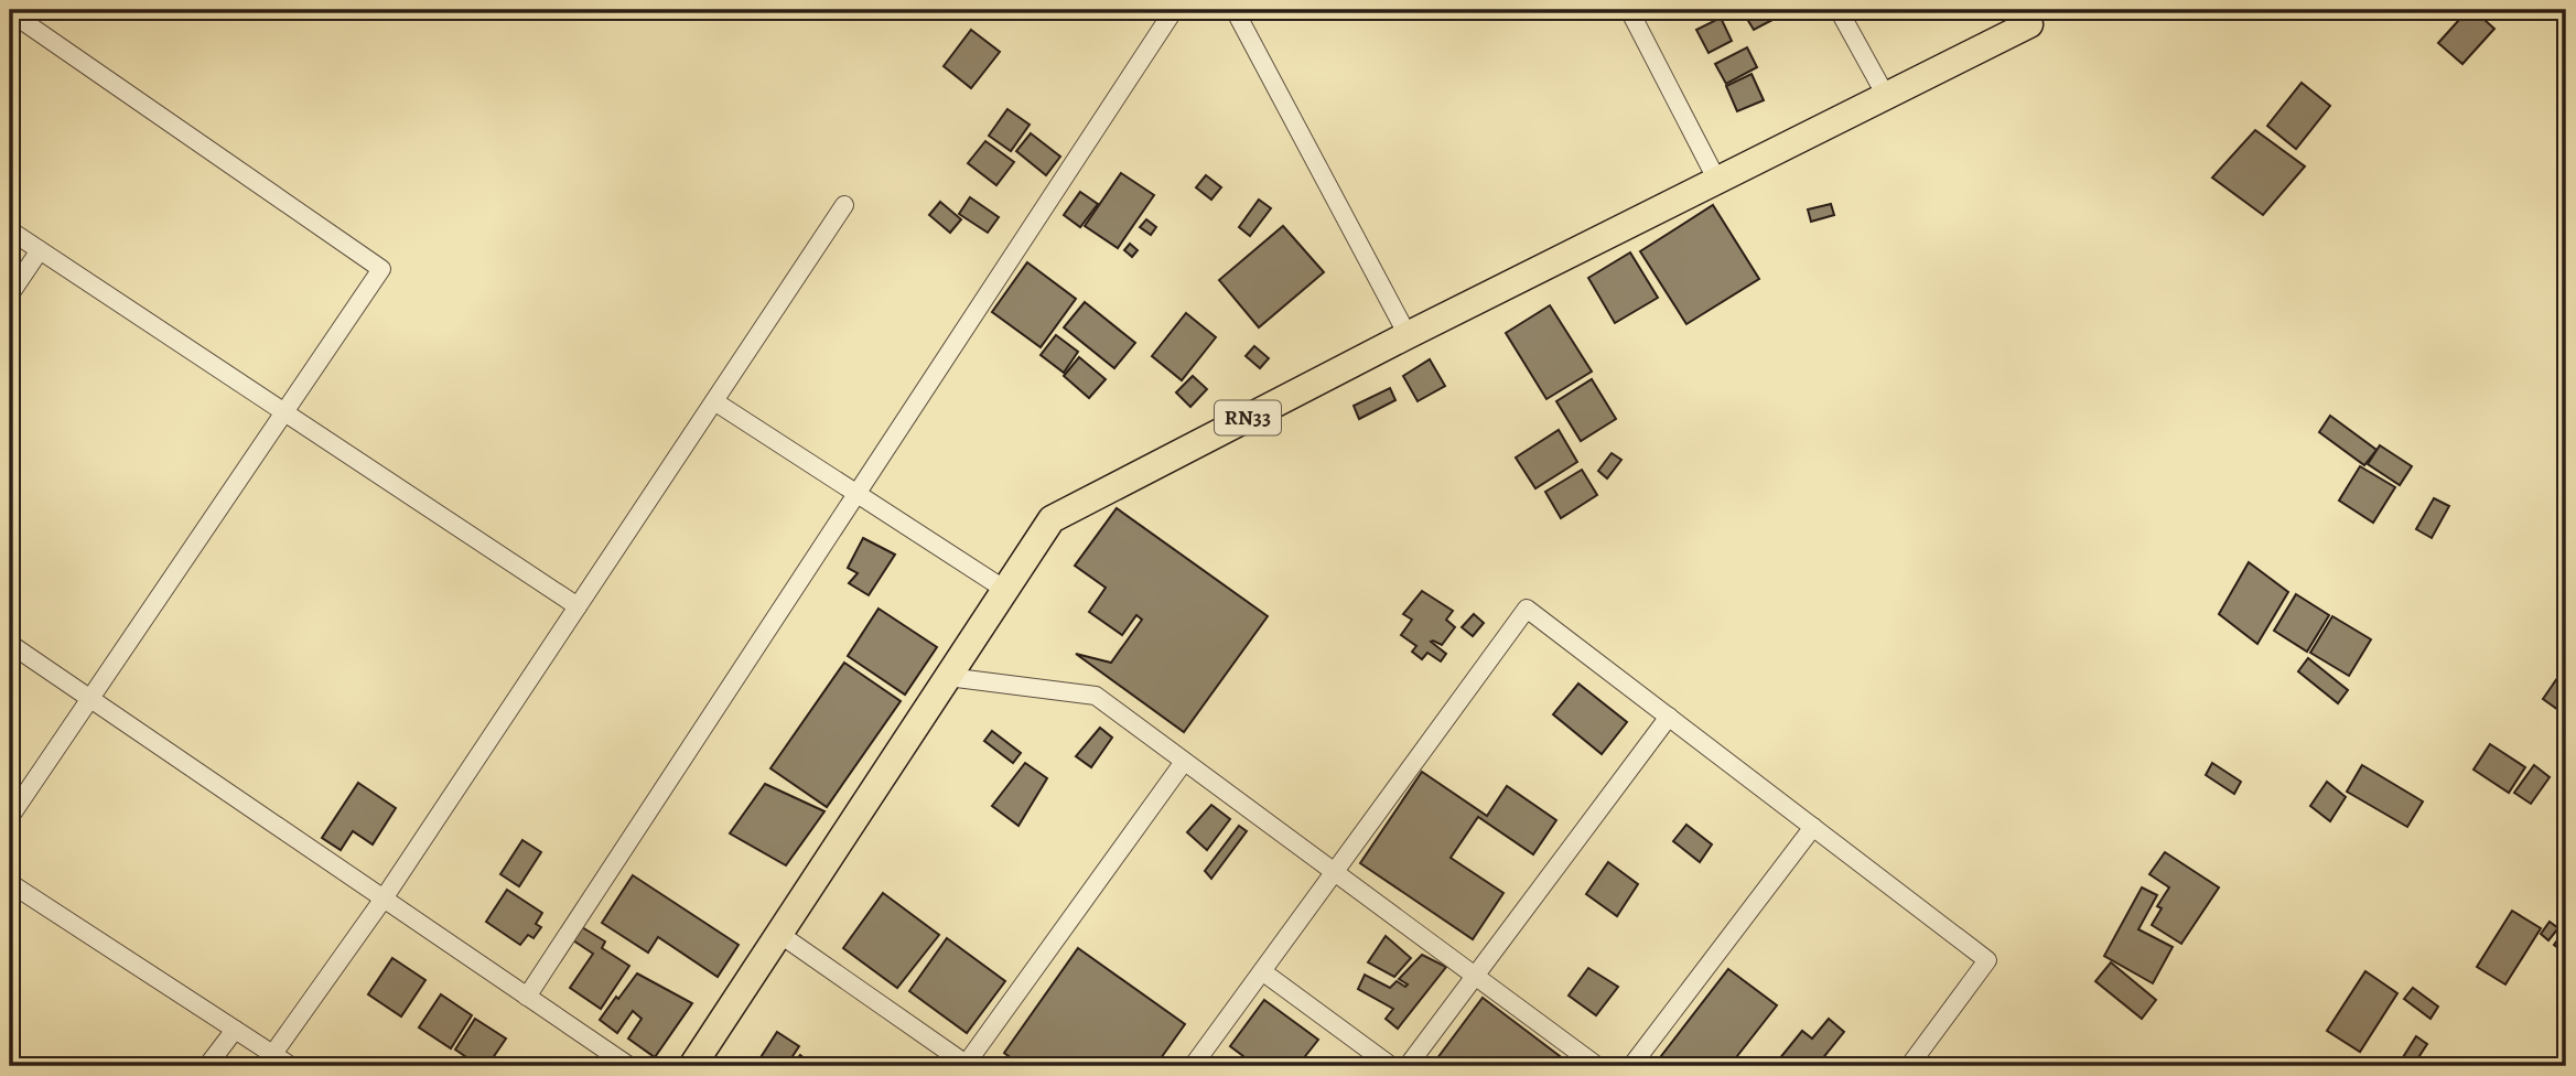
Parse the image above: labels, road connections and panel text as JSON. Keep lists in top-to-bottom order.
{
  "streets": {
    "main road": ["RN33"]
  }
}
